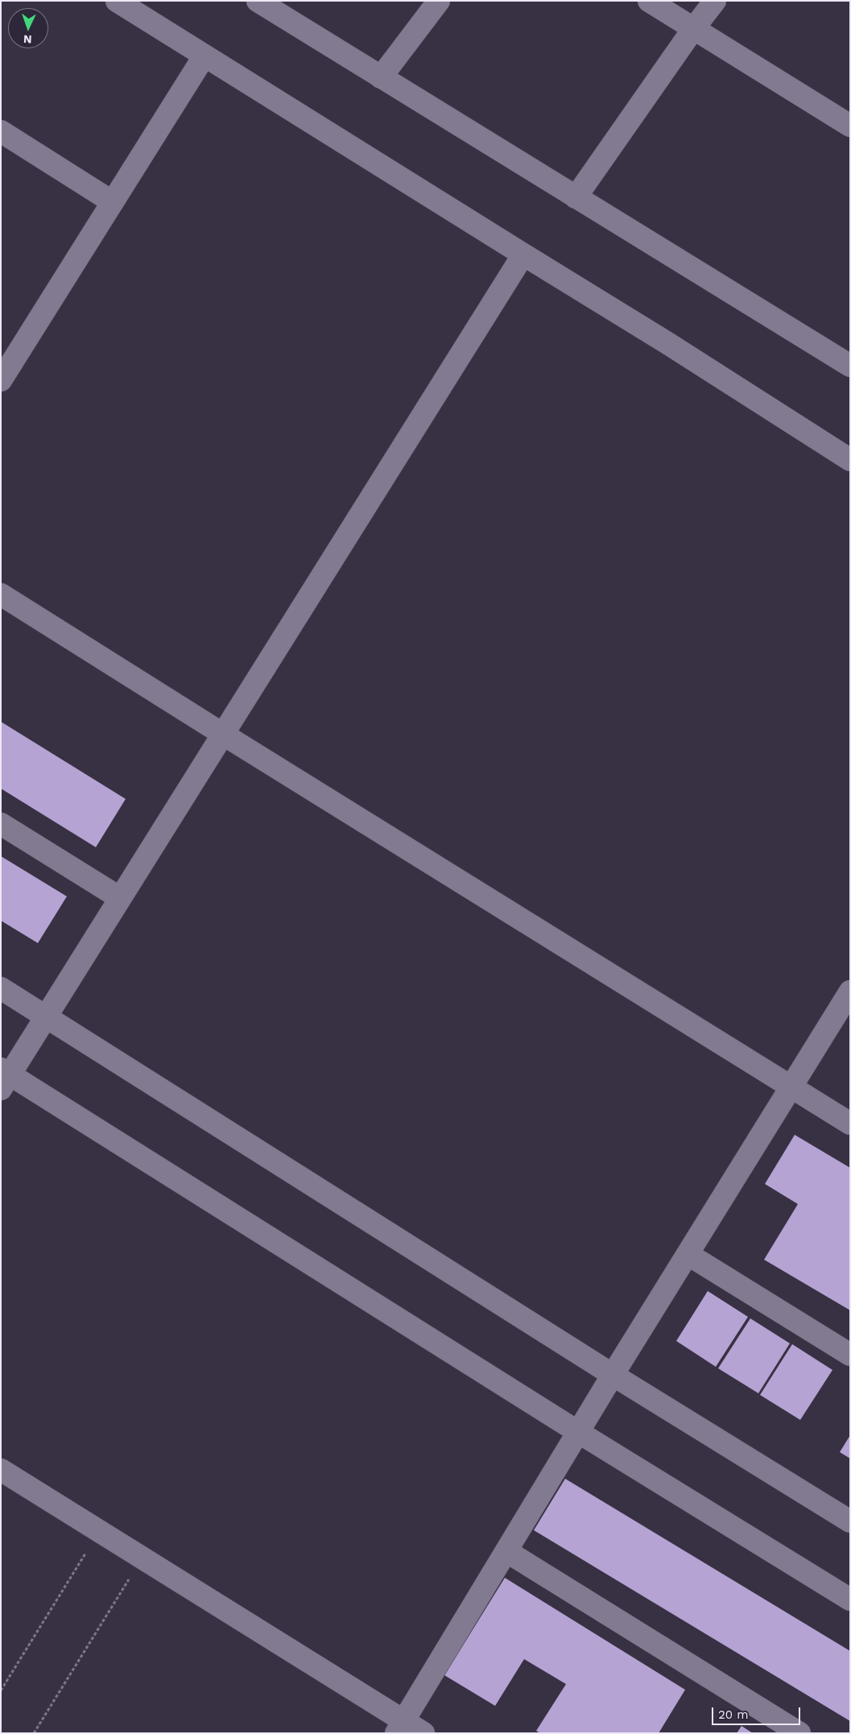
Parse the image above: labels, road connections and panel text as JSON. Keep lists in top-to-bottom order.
{
  "scale_bar": "20 m",
  "north": "bottom"
}
